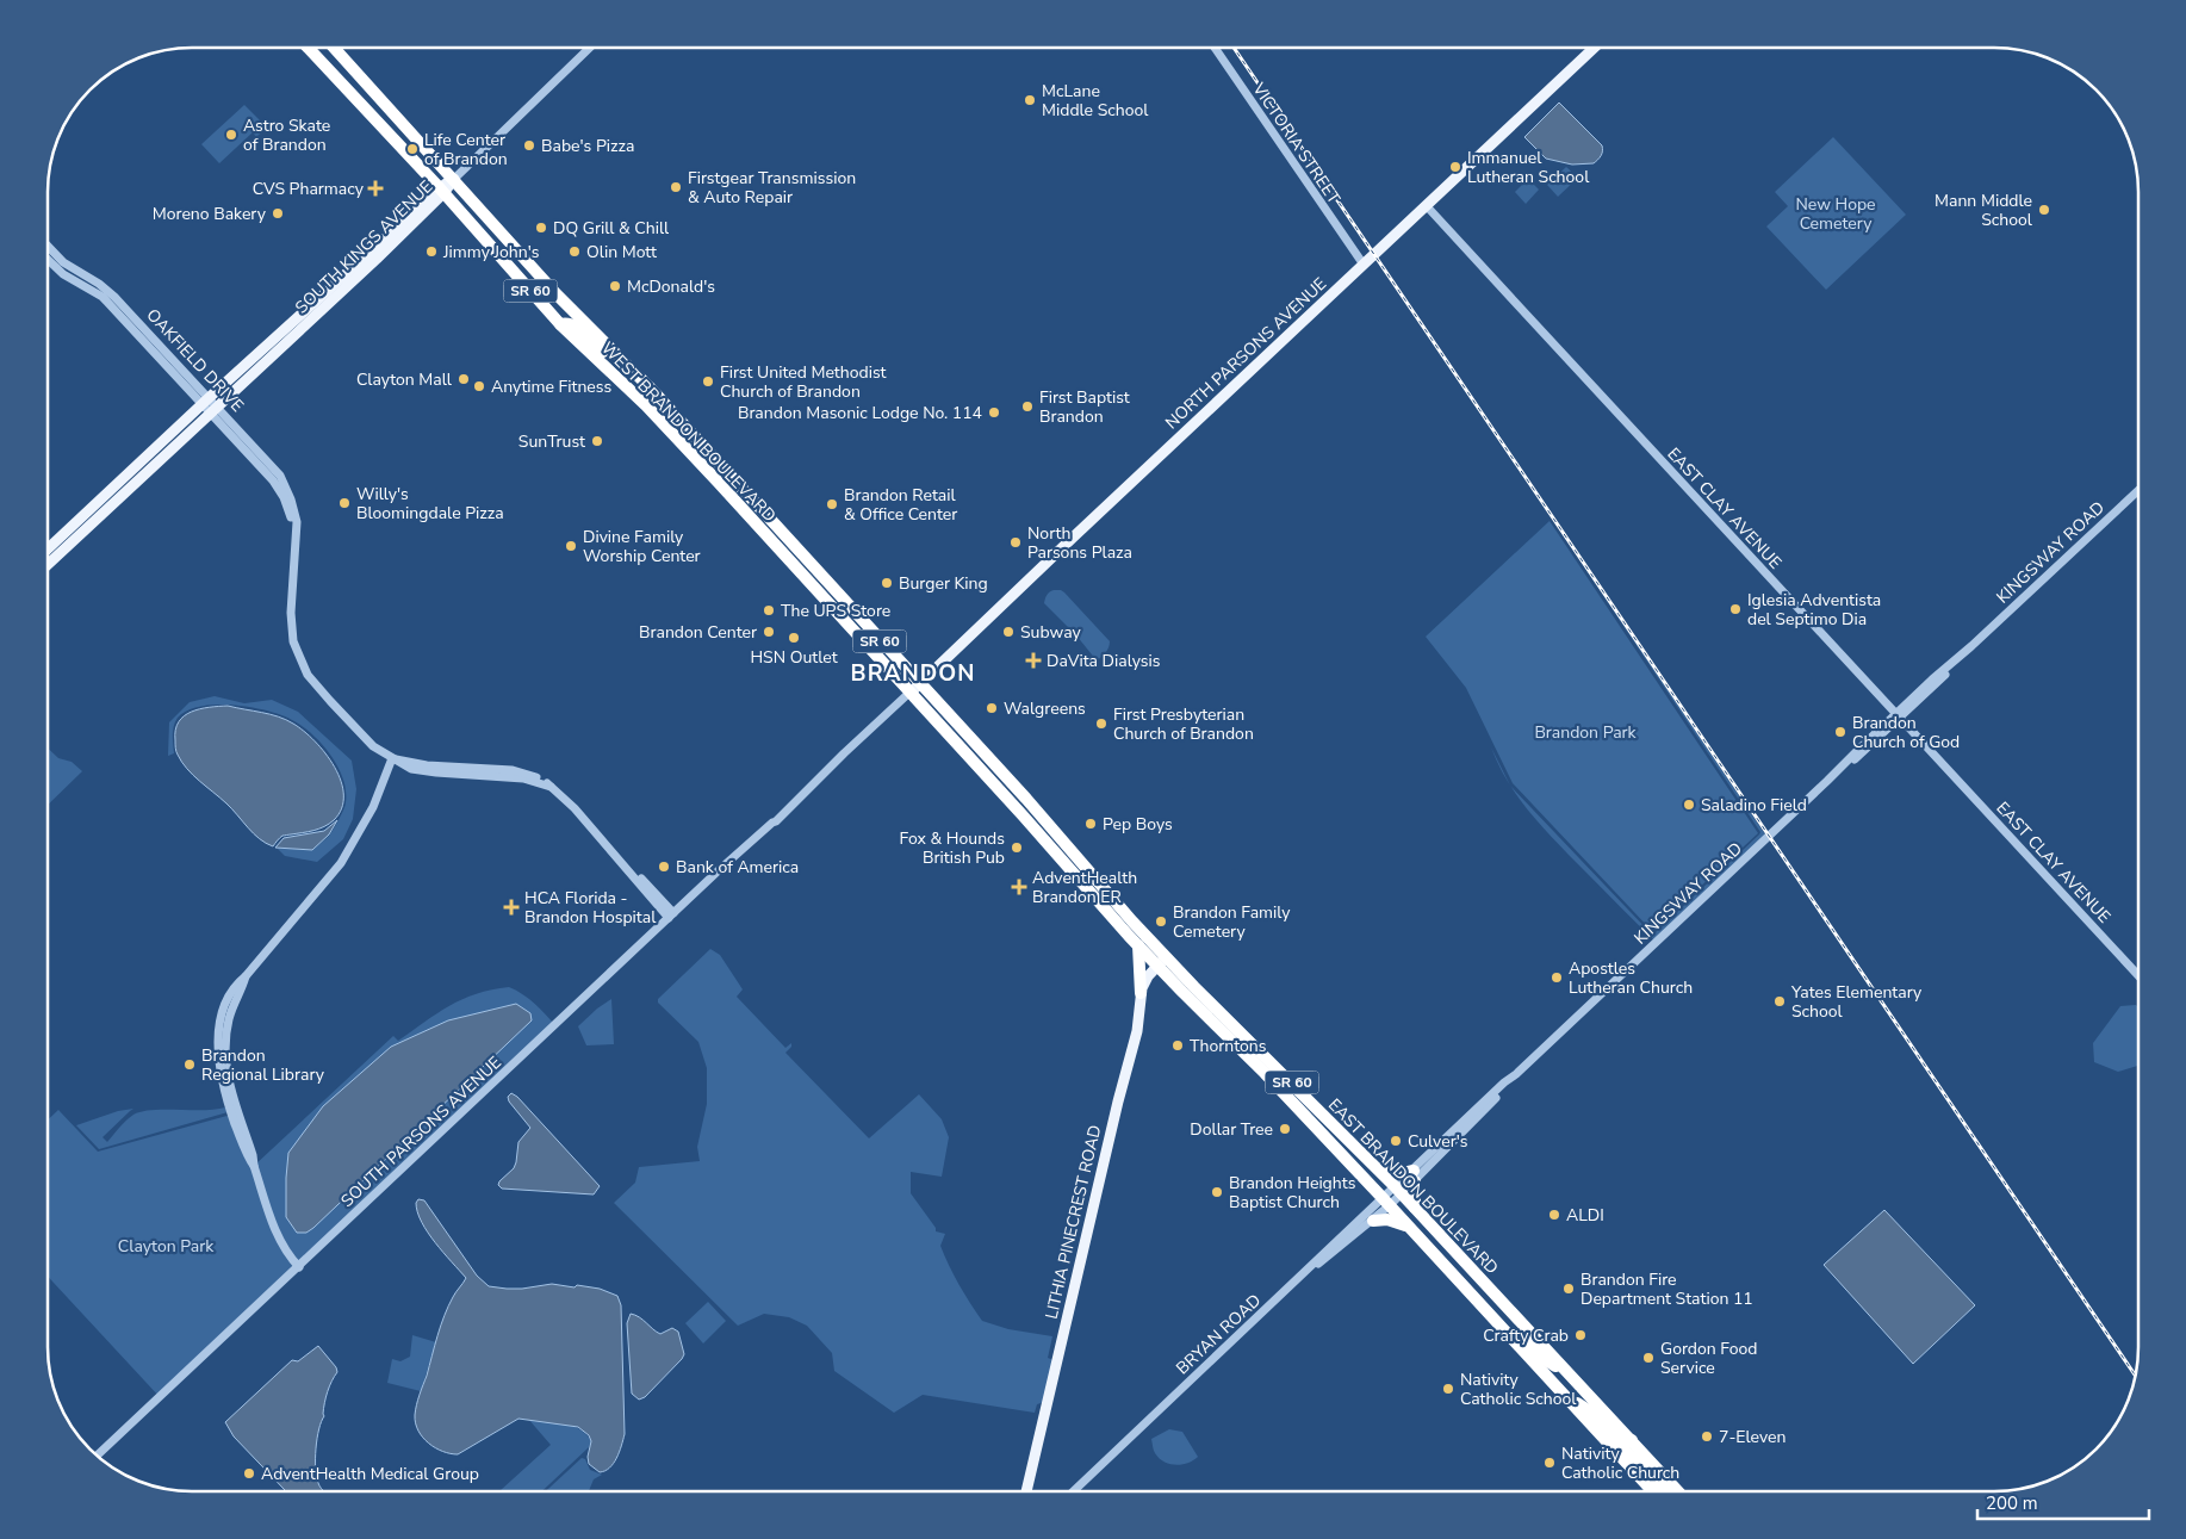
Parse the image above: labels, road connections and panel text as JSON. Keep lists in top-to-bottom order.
{
  "streets": {
    "highway": ["SR 60", "WEST BRANDON BOULEVARD", "EAST BRANDON BOULEVARD"],
    "main road": ["SOUTH KINGS AVENUE", "NORTH PARSONS AVENUE", "LITHIA PINECREST ROAD"],
    "street": [
      "VICTORIA STREET",
      "OAKFIELD DRIVE",
      "EAST CLAY AVENUE",
      "KINGSWAY ROAD",
      "SOUTH PARSONS AVENUE",
      "BRYAN ROAD"
    ]
  },
  "crossings": [
    ["VICTORIA STREET", "NORTH PARSONS AVENUE"],
    ["SOUTH KINGS AVENUE", "OAKFIELD DRIVE"],
    ["SOUTH KINGS AVENUE", "WEST BRANDON BOULEVARD"],
    ["SR 60", "NORTH PARSONS AVENUE"],
    ["SR 60", "WEST BRANDON BOULEVARD"],
    ["SR 60", "EAST BRANDON BOULEVARD"],
    ["NORTH PARSONS AVENUE", "WEST BRANDON BOULEVARD"],
    ["NORTH PARSONS AVENUE", "EAST CLAY AVENUE"],
    ["NORTH PARSONS AVENUE", "SOUTH PARSONS AVENUE"],
    ["NORTH PARSONS AVENUE", "EAST BRANDON BOULEVARD"],
    ["OAKFIELD DRIVE", "SOUTH PARSONS AVENUE"],
    ["WEST BRANDON BOULEVARD", "SOUTH PARSONS AVENUE"],
    ["WEST BRANDON BOULEVARD", "EAST BRANDON BOULEVARD"],
    ["EAST CLAY AVENUE", "KINGSWAY ROAD"],
    ["KINGSWAY ROAD", "EAST BRANDON BOULEVARD"],
    ["KINGSWAY ROAD", "BRYAN ROAD"],
    ["SOUTH PARSONS AVENUE", "EAST BRANDON BOULEVARD"],
    ["EAST BRANDON BOULEVARD", "LITHIA PINECREST ROAD"],
    ["EAST BRANDON BOULEVARD", "BRYAN ROAD"]
  ],
  "districts": ["BRANDON"],
  "parks": ["New Hope Cemetery", "Brandon Park", "Clayton Park"],
  "places": {
    "other": [
      "McLane Middle School",
      "Astro Skate of Brandon",
      "Babe's Pizza",
      "Life Center of Brandon",
      "Immanuel Lutheran School",
      "Firstgear Transmission & Auto Repair",
      "Mann Middle School",
      "Moreno Bakery",
      "DQ Grill & Chill",
      "Jimmy John's",
      "Olin Mott",
      "McDonald's",
      "Clayton Mall",
      "First United Methodist Church of Brandon",
      "Anytime Fitness",
      "First Baptist Brandon",
      "Brandon Masonic Lodge No. 114",
      "SunTrust",
      "Willy's Bloomingdale Pizza",
      "Brandon Retail & Office Center",
      "North Parsons Plaza",
      "Divine Family Worship Center",
      "Burger King",
      "Iglesia Adventista del Septimo Dia",
      "The UPS Store",
      "Brandon Center",
      "Subway",
      "HSN Outlet",
      "Walgreens",
      "First Presbyterian Church of Brandon",
      "Brandon Church of God",
      "Saladino Field",
      "Pep Boys",
      "Fox & Hounds British Pub",
      "Bank of America",
      "Brandon Family Cemetery",
      "Apostles Lutheran Church",
      "Yates Elementary School",
      "Thorntons",
      "Brandon Regional Library",
      "Dollar Tree",
      "Culver's",
      "Brandon Heights Baptist Church",
      "ALDI",
      "Brandon Fire Department Station 11",
      "Crafty Crab",
      "Gordon Food Service",
      "Nativity Catholic School",
      "7-Eleven",
      "Nativity Catholic Church",
      "AdventHealth Medical Group"
    ],
    "health": [
      "CVS Pharmacy",
      "DaVita Dialysis",
      "AdventHealth Brandon ER",
      "HCA Florida - Brandon Hospital"
    ]
  },
  "scale_bar": "200 m"
}
